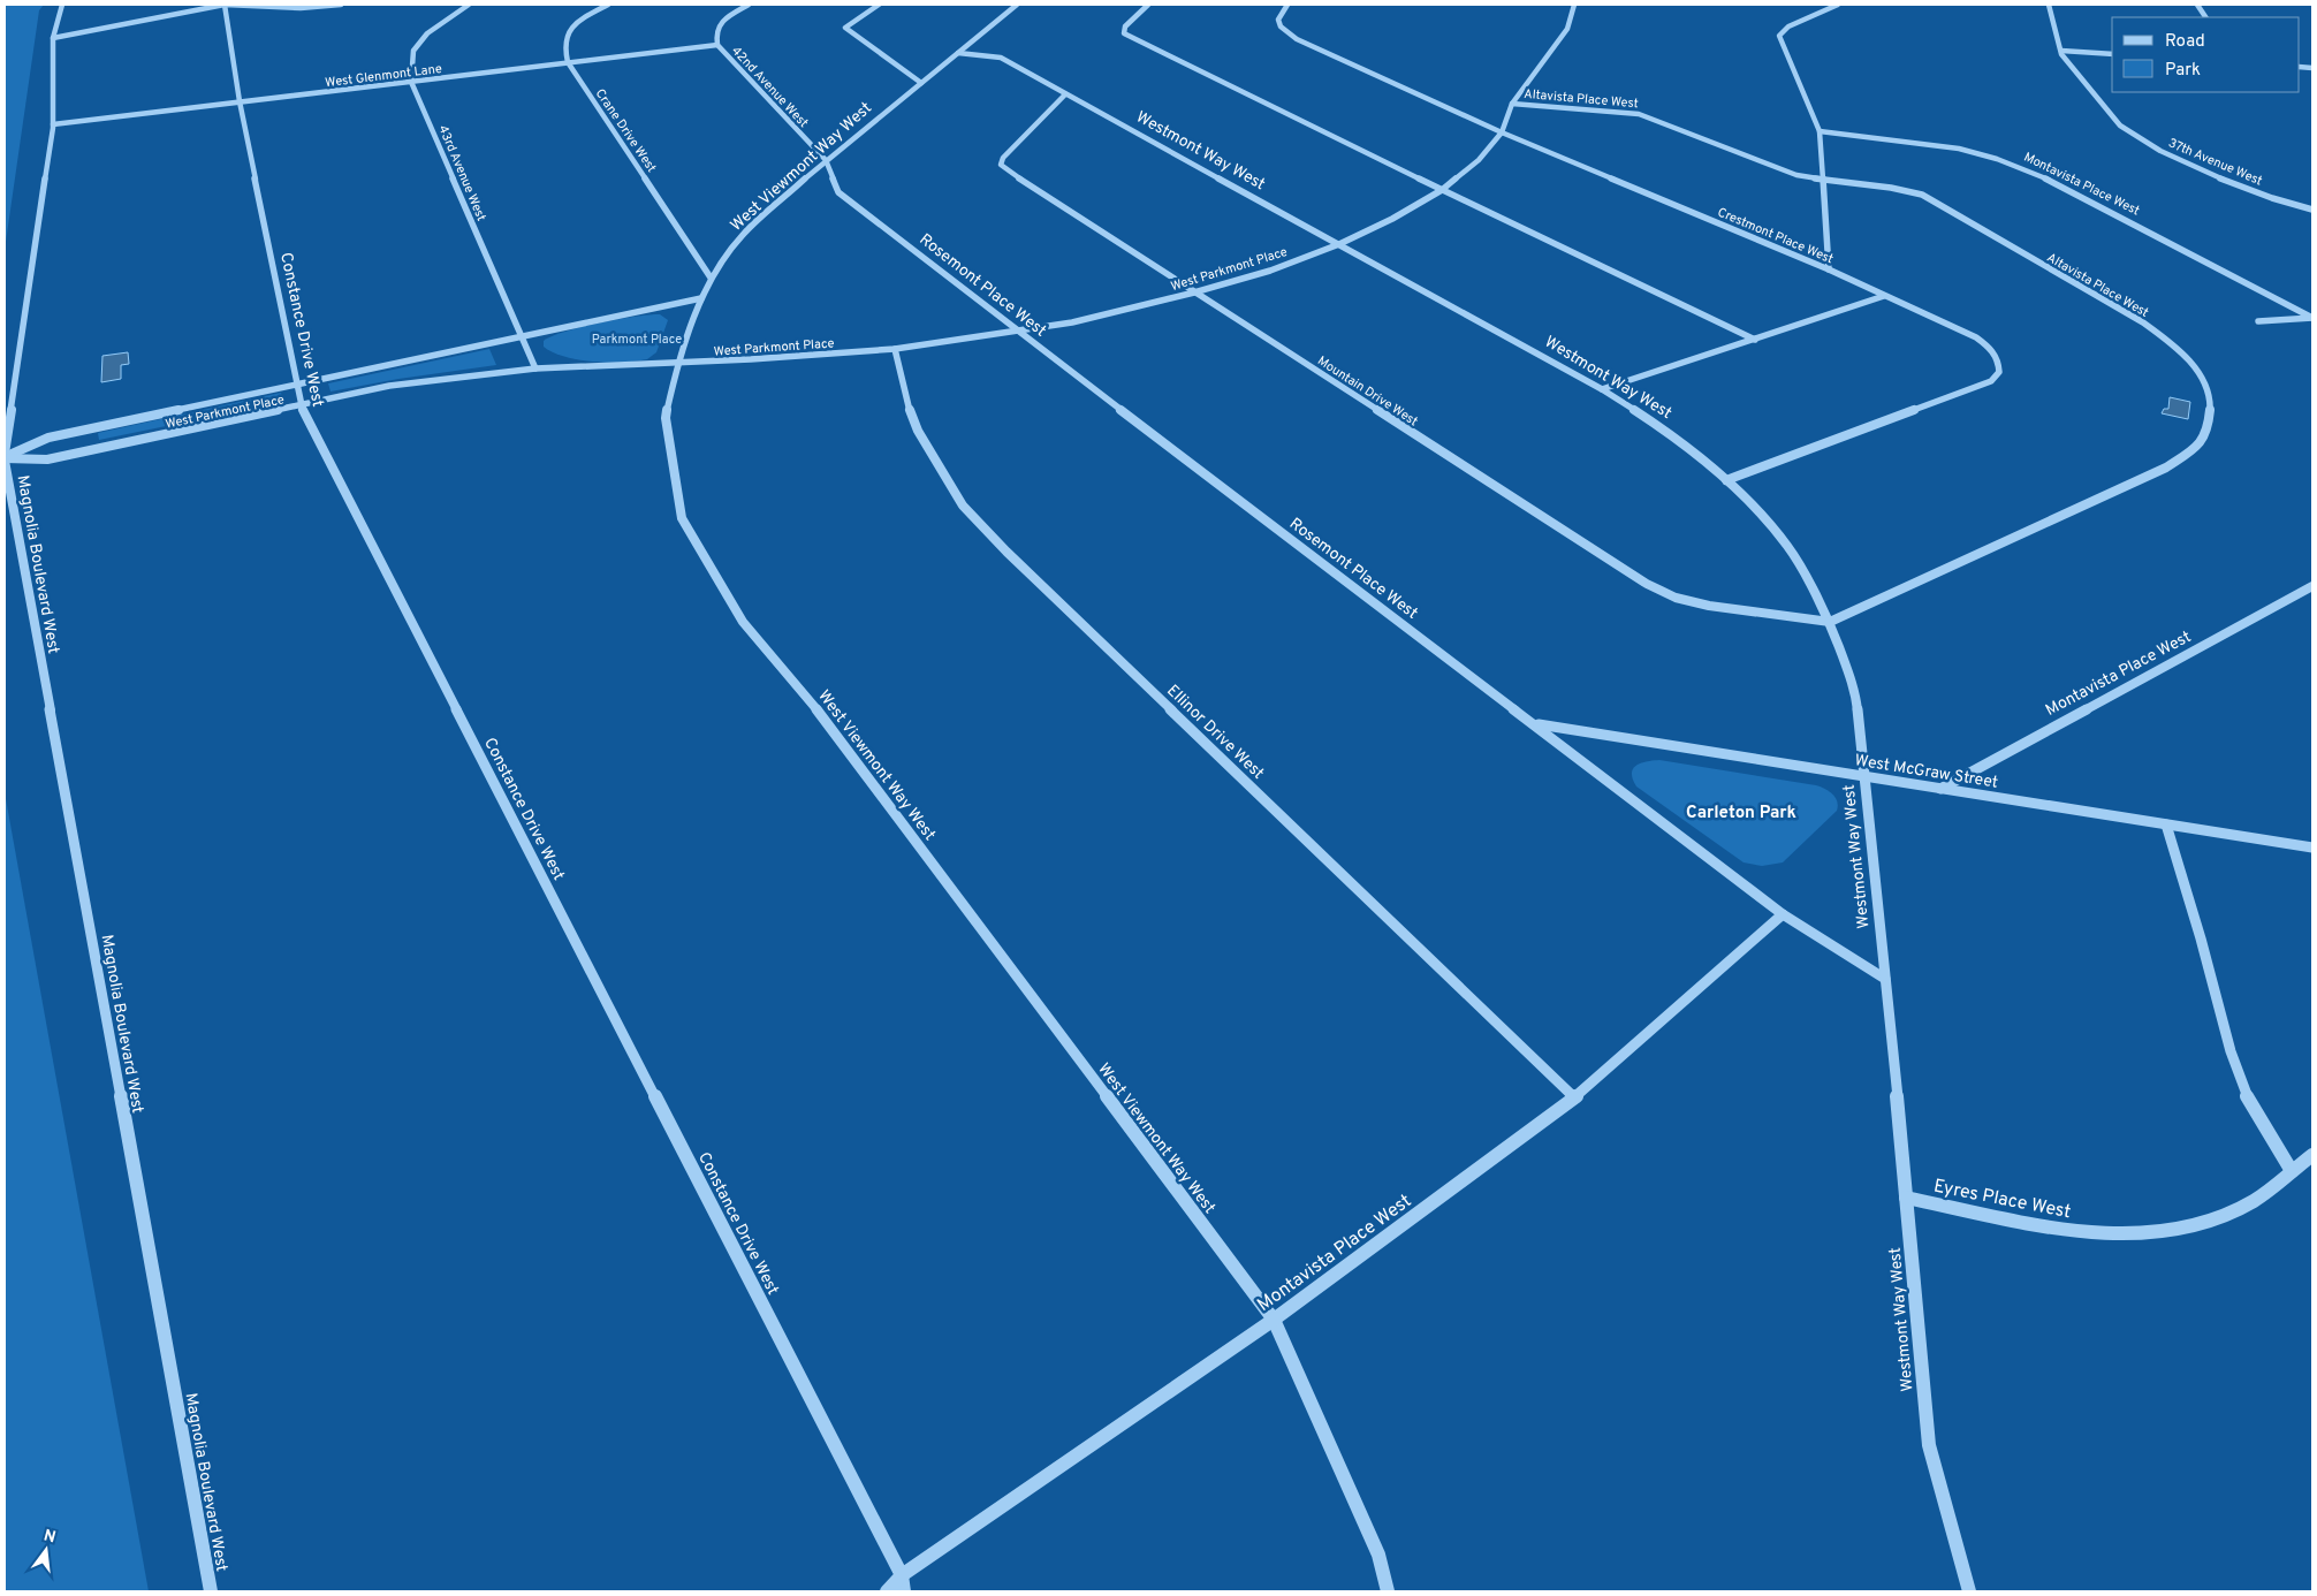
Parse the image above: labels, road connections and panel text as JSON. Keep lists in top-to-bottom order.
{
  "streets": {
    "street": [
      "West Glenmont Lane",
      "42nd Avenue West",
      "Altavista Place West",
      "Crane Drive West",
      "Westmont Way West",
      "37th Avenue West",
      "West Viewmont Way West",
      "43rd Avenue West",
      "Montavista Place West",
      "Crestmont Place West",
      "West Parkmont Place",
      "Rosemont Place West",
      "Constance Drive West",
      "Mountain Drive West",
      "Magnolia Boulevard West",
      "Ellinor Drive West",
      "West McGraw Street",
      "Eyres Place West"
    ]
  },
  "crossings": [
    ["West Glenmont Lane", "42nd Avenue West"],
    ["West Glenmont Lane", "Crane Drive West"],
    ["West Glenmont Lane", "43rd Avenue West"],
    ["West Glenmont Lane", "Constance Drive West"],
    ["West Glenmont Lane", "Magnolia Boulevard West"],
    ["42nd Avenue West", "West Viewmont Way West"],
    ["42nd Avenue West", "Rosemont Place West"],
    ["Altavista Place West", "Westmont Way West"],
    ["Altavista Place West", "Mountain Drive West"],
    ["Crane Drive West", "West Viewmont Way West"],
    ["Westmont Way West", "West Viewmont Way West"],
    ["Westmont Way West", "Crestmont Place West"],
    ["Westmont Way West", "West Parkmont Place"],
    ["Westmont Way West", "Rosemont Place West"],
    ["Westmont Way West", "Mountain Drive West"],
    ["Westmont Way West", "West McGraw Street"],
    ["Westmont Way West", "Eyres Place West"],
    ["West Viewmont Way West", "Montavista Place West"],
    ["West Viewmont Way West", "West Parkmont Place"],
    ["West Viewmont Way West", "Rosemont Place West"],
    ["43rd Avenue West", "West Parkmont Place"],
    ["Montavista Place West", "Rosemont Place West"],
    ["Montavista Place West", "Constance Drive West"],
    ["Montavista Place West", "Ellinor Drive West"],
    ["Montavista Place West", "West McGraw Street"],
    ["Crestmont Place West", "West Parkmont Place"],
    ["West Parkmont Place", "Rosemont Place West"],
    ["West Parkmont Place", "Constance Drive West"],
    ["West Parkmont Place", "Mountain Drive West"],
    ["West Parkmont Place", "Magnolia Boulevard West"],
    ["West Parkmont Place", "Ellinor Drive West"],
    ["Rosemont Place West", "West McGraw Street"]
  ],
  "districts": ["Carleton Park"],
  "parks": ["Parkmont Place"],
  "legend": ["Road", "Park"],
  "north": "top"
}
